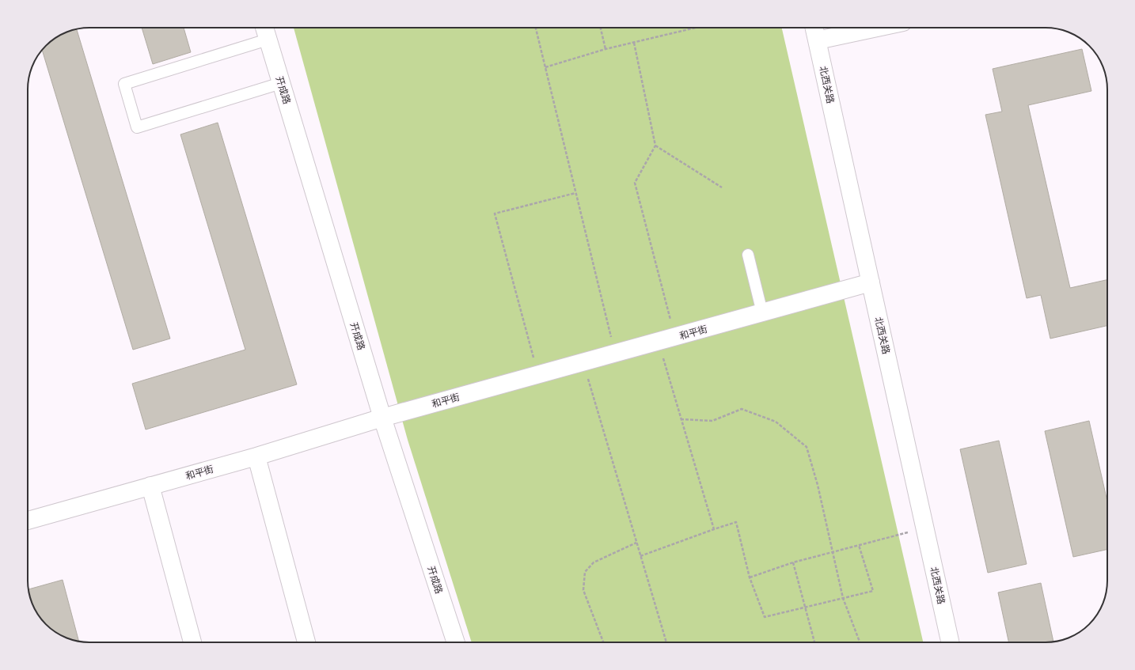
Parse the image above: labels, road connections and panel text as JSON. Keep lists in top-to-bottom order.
{
  "streets": {
    "street": ["北西关路", "开成路", "和平街"]
  },
  "crossings": [
    ["北西关路", "和平街"],
    ["开成路", "和平街"]
  ]
}
